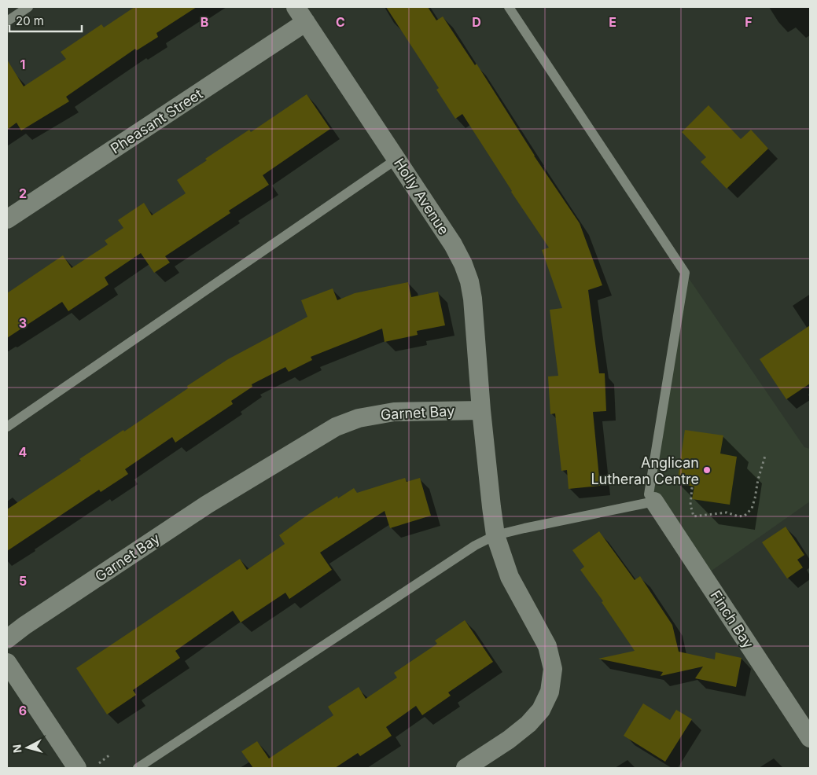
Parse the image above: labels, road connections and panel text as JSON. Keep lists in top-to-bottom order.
{
  "streets": {
    "street": [
      "Pheasant Street",
      "Holly Avenue",
      "Garnet Bay",
      "Finch Bay"
    ]
  },
  "crossings": [
    ["Pheasant Street", "Holly Avenue"],
    ["Holly Avenue", "Garnet Bay"]
  ],
  "places": ["Anglican Lutheran Centre"],
  "scale_bar": "20 m",
  "north": "left",
  "grid": {
    "columns": [
      "B",
      "C",
      "D",
      "E",
      "F"
    ],
    "rows": [
      "1",
      "2",
      "3",
      "4",
      "5",
      "6"
    ]
  }
}
